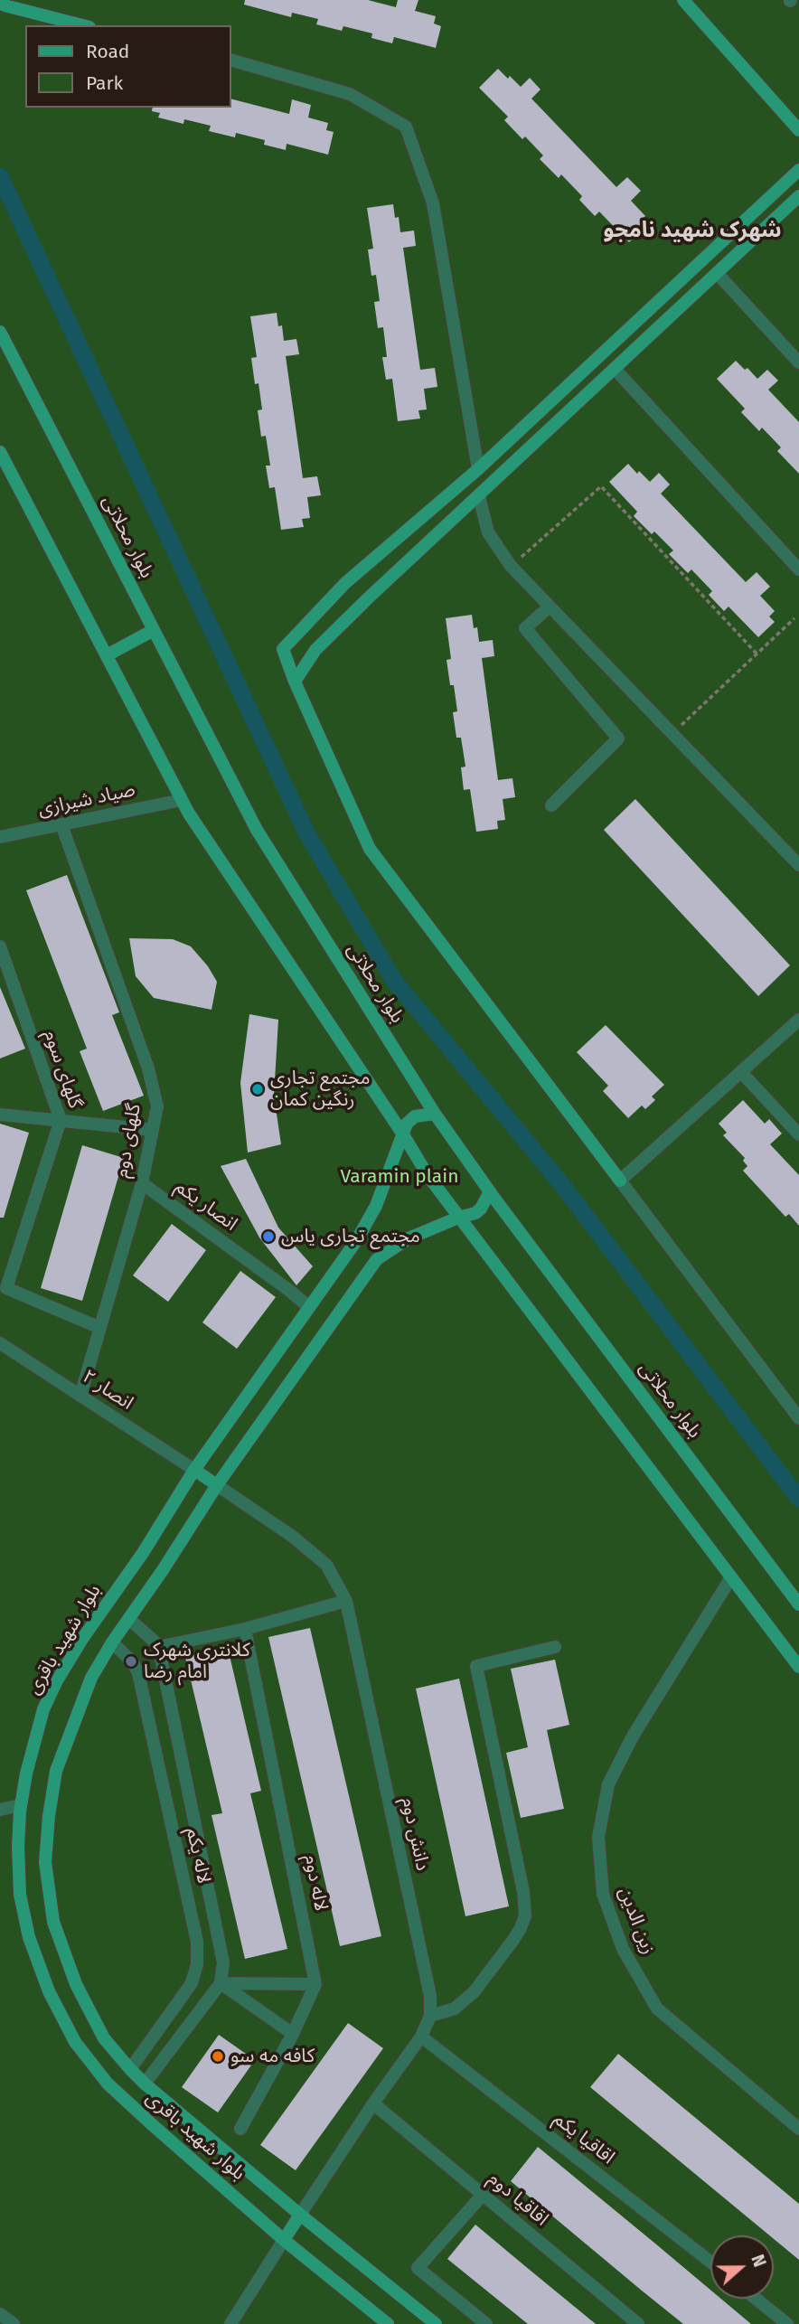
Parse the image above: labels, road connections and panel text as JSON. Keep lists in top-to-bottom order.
{
  "streets": {
    "street": [
      "بلوار محلاتی",
      "صیاد شیرازی",
      "گلهای سوم",
      "گلهای دوم",
      "انصار یکم",
      "انصار ۲",
      "بلوار شهید باقری",
      "دانش دوم",
      "لاله یکم",
      "لاله دوم",
      "زین الدین",
      "اقاقیا یکم",
      "اقاقیا دوم"
    ]
  },
  "crossings": [
    ["بلوار محلاتی", "بلوار شهید باقری"],
    ["صیاد شیرازی", "گلهای دوم"],
    ["گلهای سوم", "گلهای دوم"],
    ["گلهای دوم", "انصار یکم"],
    ["گلهای دوم", "انصار ۲"],
    ["انصار یکم", "بلوار شهید باقری"],
    ["انصار ۲", "بلوار شهید باقری"],
    ["بلوار شهید باقری", "دانش دوم"],
    ["بلوار شهید باقری", "لاله یکم"],
    ["دانش دوم", "اقاقیا یکم"],
    ["دانش دوم", "اقاقیا دوم"]
  ],
  "districts": ["شهرک شهید نامجو"],
  "parks": ["Varamin plain"],
  "places": [
    "مجتمع تجاری رنگین کمان",
    "مجتمع تجاری یاس",
    "کلانتری شهرک امام رضا",
    "کافه مه سو"
  ],
  "legend": ["Road", "Park"],
  "north": "right"
}
